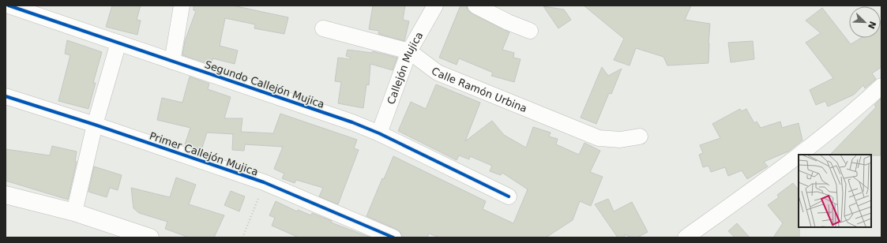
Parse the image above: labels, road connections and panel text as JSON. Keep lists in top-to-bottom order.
{
  "streets": {
    "street": [
      "Callejón Mujica",
      "Segundo Callejón Mujica",
      "Calle Ramón Urbina",
      "Primer Callejón Mujica"
    ]
  },
  "crossings": [
    ["Callejón Mujica", "Segundo Callejón Mujica"],
    ["Callejón Mujica", "Calle Ramón Urbina"]
  ],
  "north": "bottom right"
}
